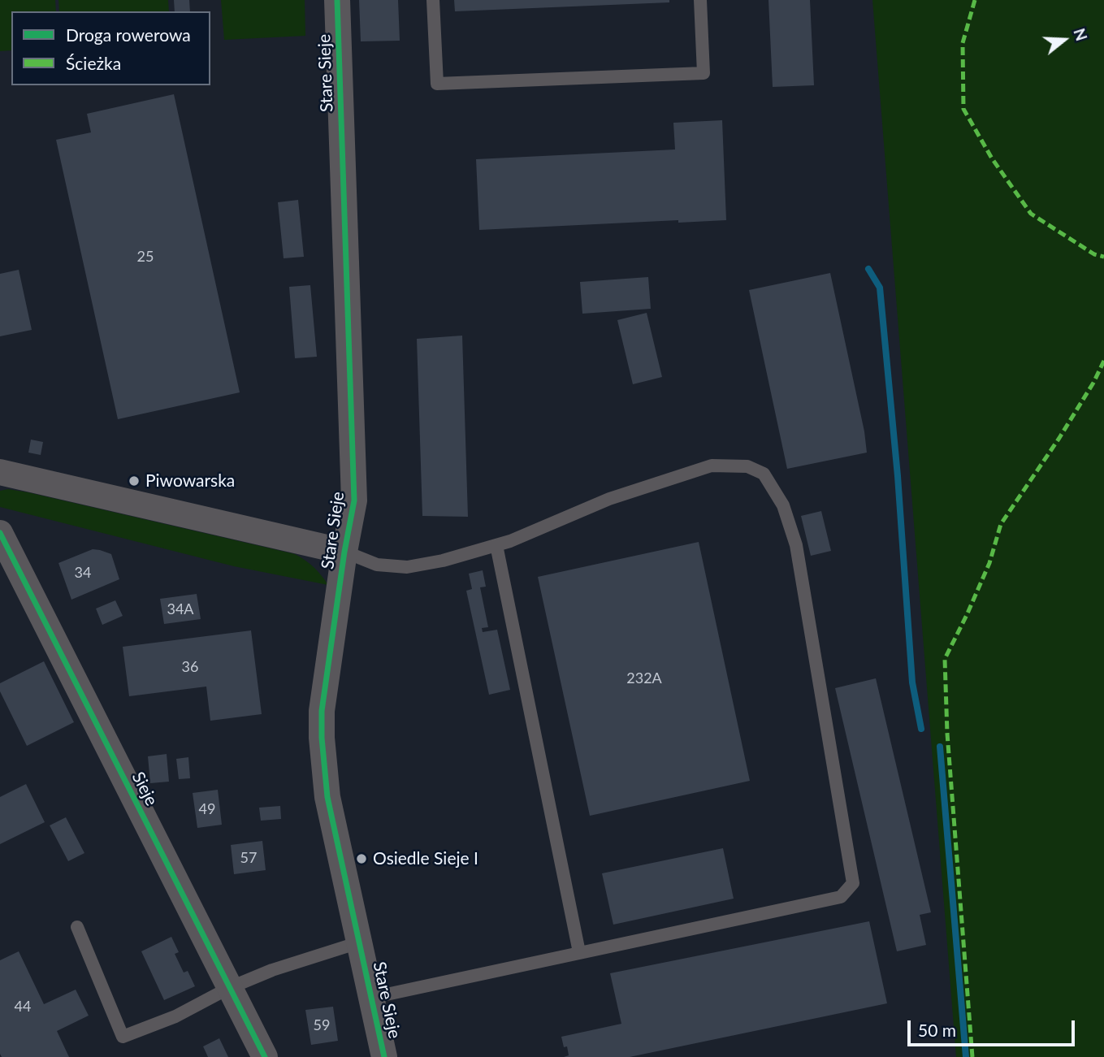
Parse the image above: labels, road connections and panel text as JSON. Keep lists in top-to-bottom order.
{
  "streets": {
    "street": ["Stare Sieje", "Sieje"]
  },
  "places": ["Piwowarska", "Osiedle Sieje I"],
  "house_numbers": [
    "25",
    "34",
    "34A",
    "36",
    "232A",
    "49",
    "57",
    "44",
    "59"
  ],
  "legend": ["Droga rowerowa", "Ścieżka"],
  "scale_bar": "50 m",
  "north": "right"
}
